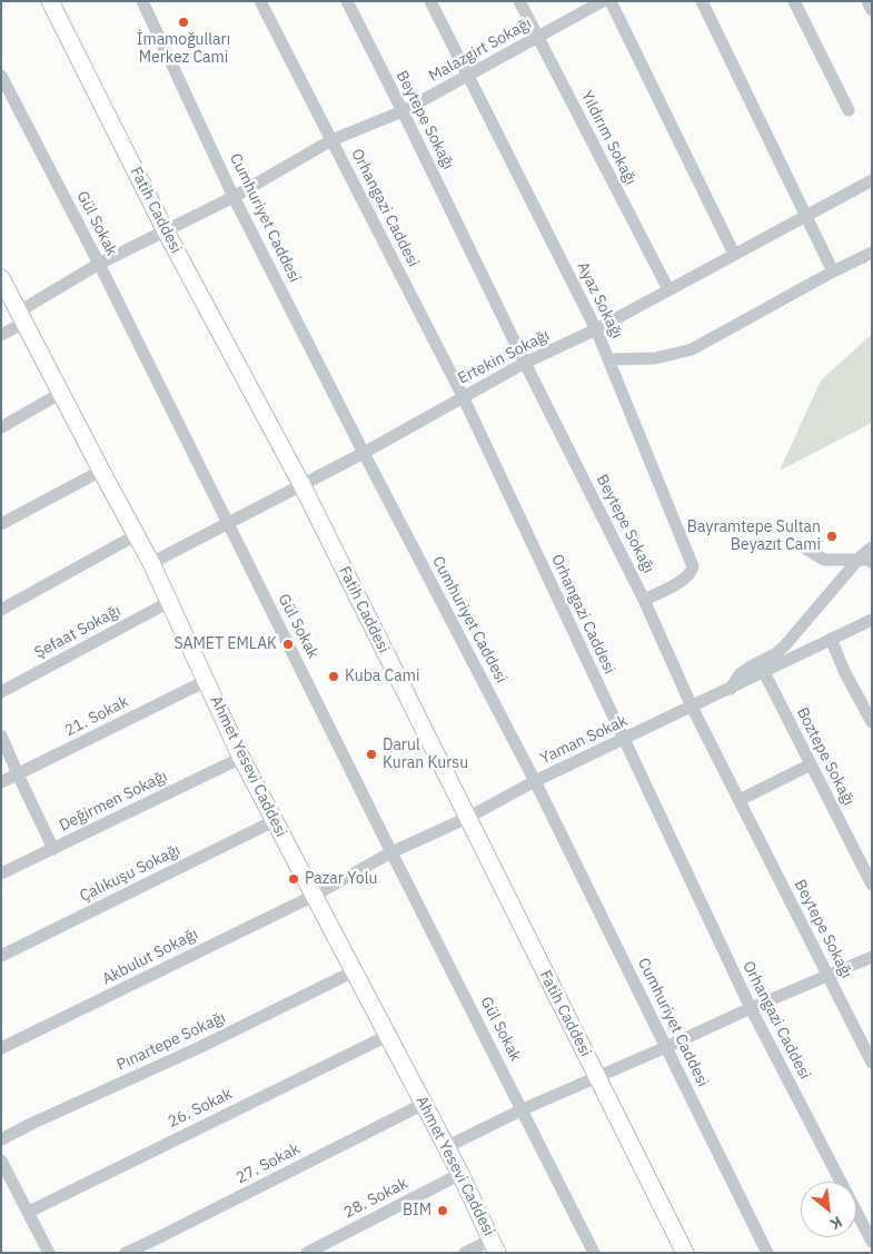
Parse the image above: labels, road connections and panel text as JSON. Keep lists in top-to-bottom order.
{
  "streets": {
    "main road": ["Fatih Caddesi", "Ahmet Yesevi Caddesi"],
    "street": [
      "Malazgirt Sokağı",
      "Beytepe Sokağı",
      "Yıldırım Sokağı",
      "Orhangazi Caddesi",
      "Cumhuriyet Caddesi",
      "Gül Sokak",
      "Ayaz Sokağı",
      "Ertekin Sokağı",
      "Şefaat Sokağı",
      "21. Sokak",
      "Yaman Sokak",
      "Boztepe Sokağı",
      "Değirmen Sokağı",
      "Çalıkuşu Sokağı",
      "Akbulut Sokağı",
      "Pınartepe Sokağı",
      "26. Sokak",
      "27. Sokak",
      "28. Sokak"
    ]
  },
  "crossings": [
    ["Malazgirt Sokağı", "Beytepe Sokağı"],
    ["Malazgirt Sokağı", "Yıldırım Sokağı"],
    ["Malazgirt Sokağı", "Orhangazi Caddesi"],
    ["Malazgirt Sokağı", "Fatih Caddesi"],
    ["Malazgirt Sokağı", "Cumhuriyet Caddesi"],
    ["Malazgirt Sokağı", "Gül Sokak"],
    ["Malazgirt Sokağı", "Ayaz Sokağı"],
    ["Malazgirt Sokağı", "Ahmet Yesevi Caddesi"],
    ["Beytepe Sokağı", "Ayaz Sokağı"],
    ["Beytepe Sokağı", "Ertekin Sokağı"],
    ["Beytepe Sokağı", "Yaman Sokak"],
    ["Yıldırım Sokağı", "Ertekin Sokağı"],
    ["Orhangazi Caddesi", "Ertekin Sokağı"],
    ["Orhangazi Caddesi", "Yaman Sokak"],
    ["Fatih Caddesi", "Ertekin Sokağı"],
    ["Fatih Caddesi", "Yaman Sokak"],
    ["Cumhuriyet Caddesi", "Ertekin Sokağı"],
    ["Cumhuriyet Caddesi", "Yaman Sokak"],
    ["Gül Sokak", "Ertekin Sokağı"],
    ["Gül Sokak", "Yaman Sokak"],
    ["Ayaz Sokağı", "Ertekin Sokağı"],
    ["Ertekin Sokağı", "Ahmet Yesevi Caddesi"],
    ["Şefaat Sokağı", "Ahmet Yesevi Caddesi"],
    ["21. Sokak", "Ahmet Yesevi Caddesi"],
    ["Yaman Sokak", "Boztepe Sokağı"],
    ["Yaman Sokak", "Ahmet Yesevi Caddesi"],
    ["Yaman Sokak", "Akbulut Sokağı"],
    ["Ahmet Yesevi Caddesi", "Değirmen Sokağı"],
    ["Ahmet Yesevi Caddesi", "Çalıkuşu Sokağı"],
    ["Ahmet Yesevi Caddesi", "Akbulut Sokağı"],
    ["Ahmet Yesevi Caddesi", "Pınartepe Sokağı"],
    ["Ahmet Yesevi Caddesi", "26. Sokak"],
    ["Ahmet Yesevi Caddesi", "27. Sokak"],
    ["Ahmet Yesevi Caddesi", "28. Sokak"]
  ],
  "places": [
    "İmamoğulları Merkez Cami",
    "Bayramtepe Sultan Beyazıt Cami",
    "SAMET EMLAK",
    "Kuba Cami",
    "Darul Kuran Kursu",
    "Pazar Yolu",
    "BIM"
  ],
  "north": "bottom right"
}
